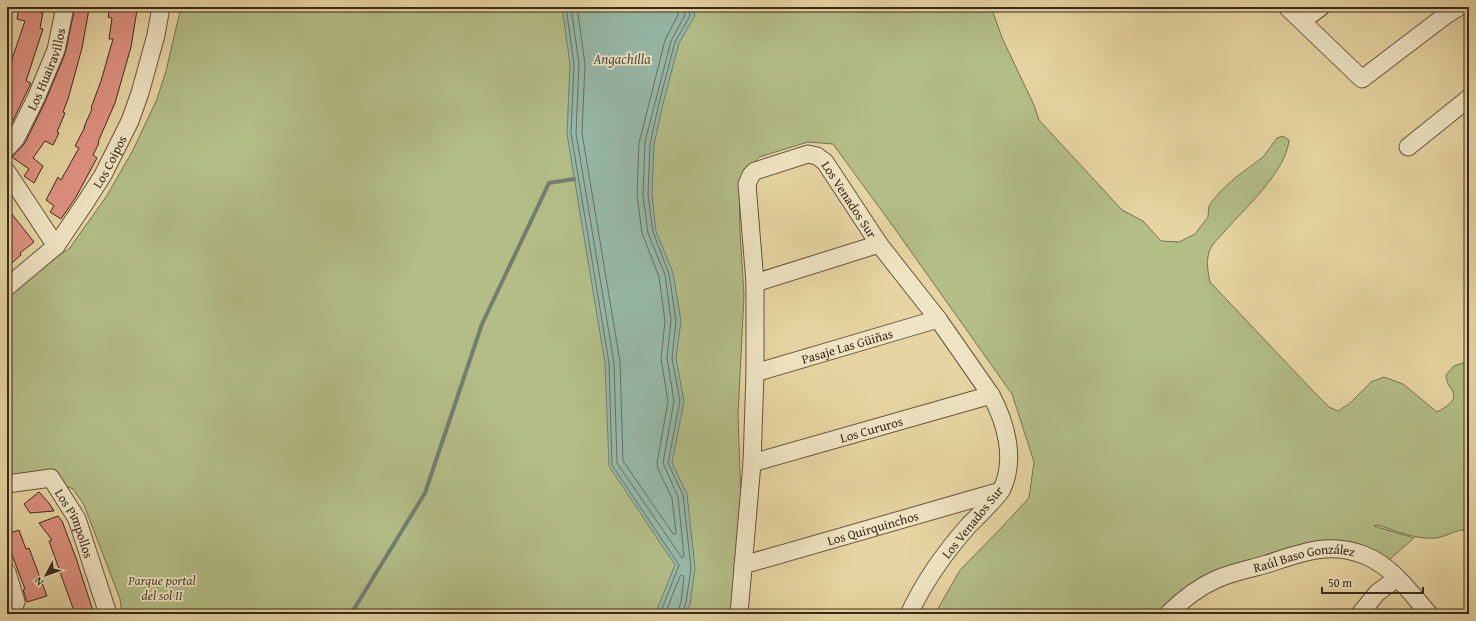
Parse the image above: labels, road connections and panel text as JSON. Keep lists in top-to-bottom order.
{
  "streets": {
    "street": [
      "Los Huairavillos",
      "Los Coipos",
      "Los Venados Sur",
      "Pasaje Las Güiñas",
      "Los Cururos",
      "Los Pimpollos",
      "Los Quirquinchos",
      "Raúl Baso González"
    ]
  },
  "crossings": [
    ["Los Venados Sur", "Pasaje Las Güiñas"],
    ["Los Venados Sur", "Los Cururos"],
    ["Los Venados Sur", "Los Quirquinchos"]
  ],
  "water": ["Angachilla"],
  "parks": ["Parque portal del sol II"],
  "scale_bar": "50 m",
  "north": "bottom left"
}
